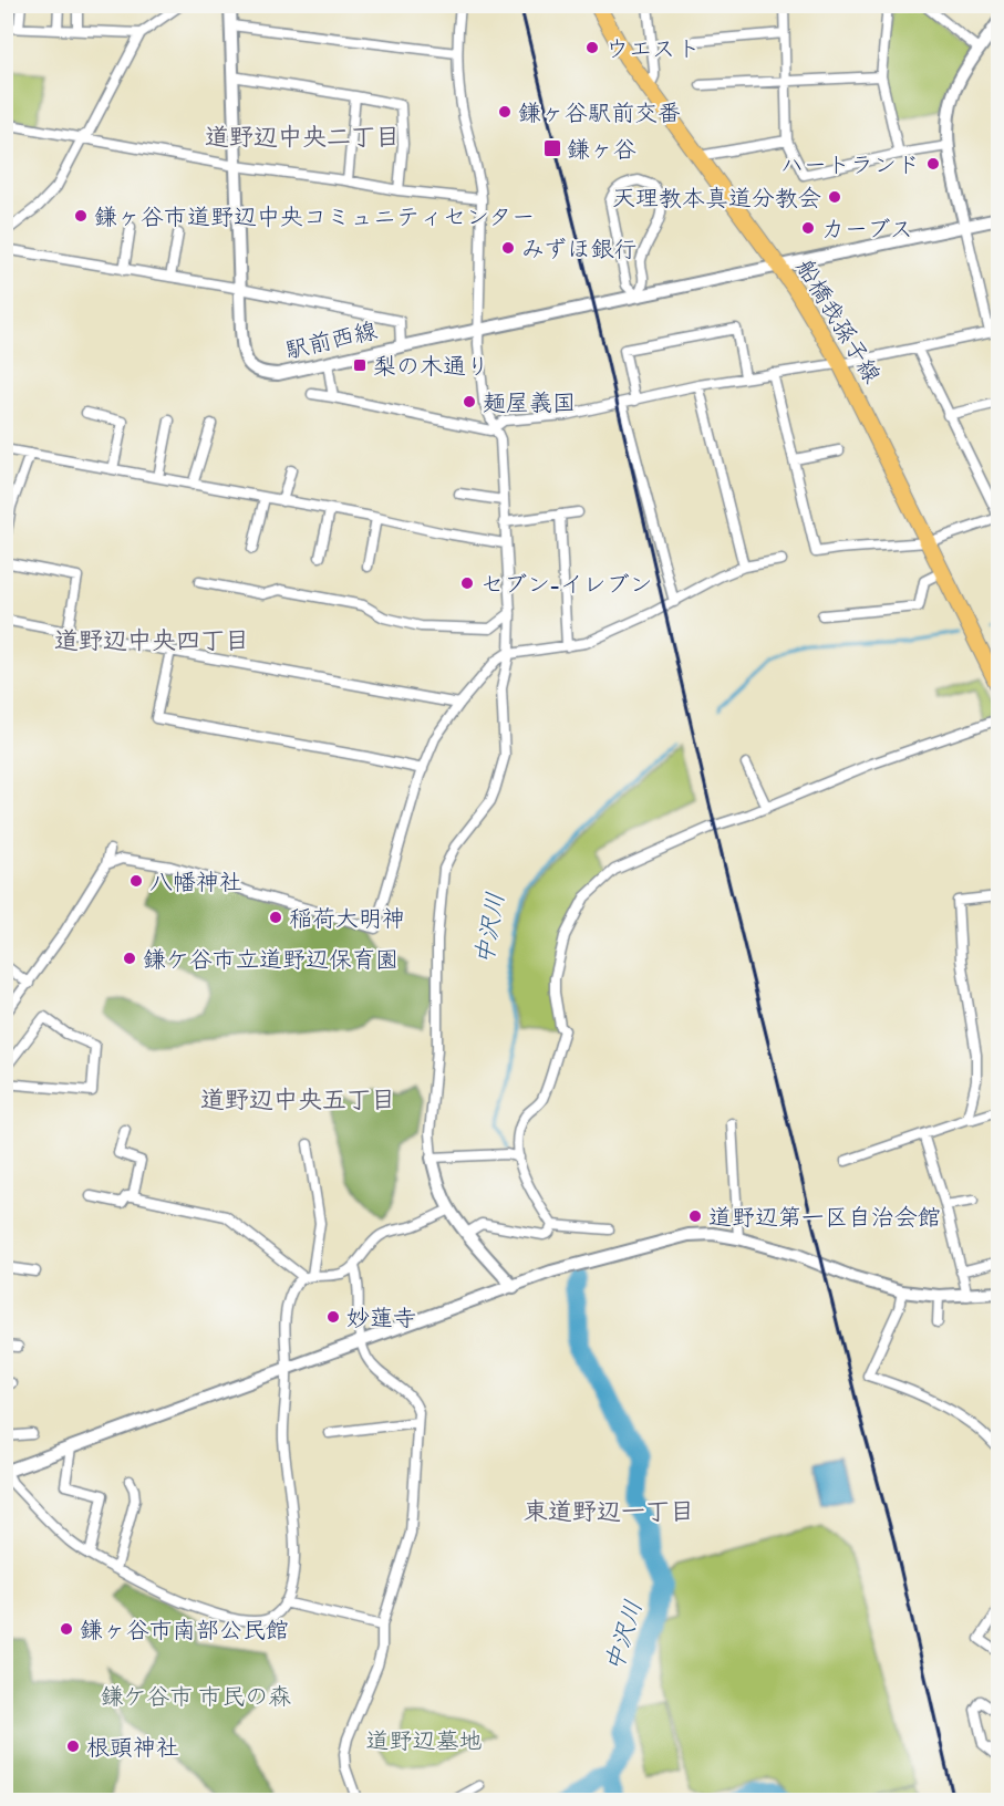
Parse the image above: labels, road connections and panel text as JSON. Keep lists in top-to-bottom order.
{
  "streets": {
    "main road": ["船橋我孫子線"],
    "street": ["駅前西線"]
  },
  "crossings": [
    ["船橋我孫子線", "駅前西線"]
  ],
  "districts": [
    "道野辺中央二丁目",
    "道野辺中央四丁目",
    "道野辺中央五丁目",
    "東道野辺一丁目"
  ],
  "water": ["中沢川"],
  "parks": ["鎌ケ谷市 市民の森", "道野辺墓地"],
  "places": {
    "other": [
      "ウエスト",
      "鎌ヶ谷駅前交番",
      "ハートランド",
      "天理教本真道分教会",
      "鎌ヶ谷市道野辺中央コミュニティセンター",
      "カーブス",
      "みずほ銀行",
      "麺屋義国",
      "セブン-イレブン",
      "八幡神社",
      "稲荷大明神",
      "鎌ケ谷市立道野辺保育園",
      "道野辺第一区自治会館",
      "妙蓮寺",
      "鎌ヶ谷市南部公民館",
      "根頭神社"
    ],
    "transit": ["鎌ヶ谷", "梨の木通り"]
  }
}
